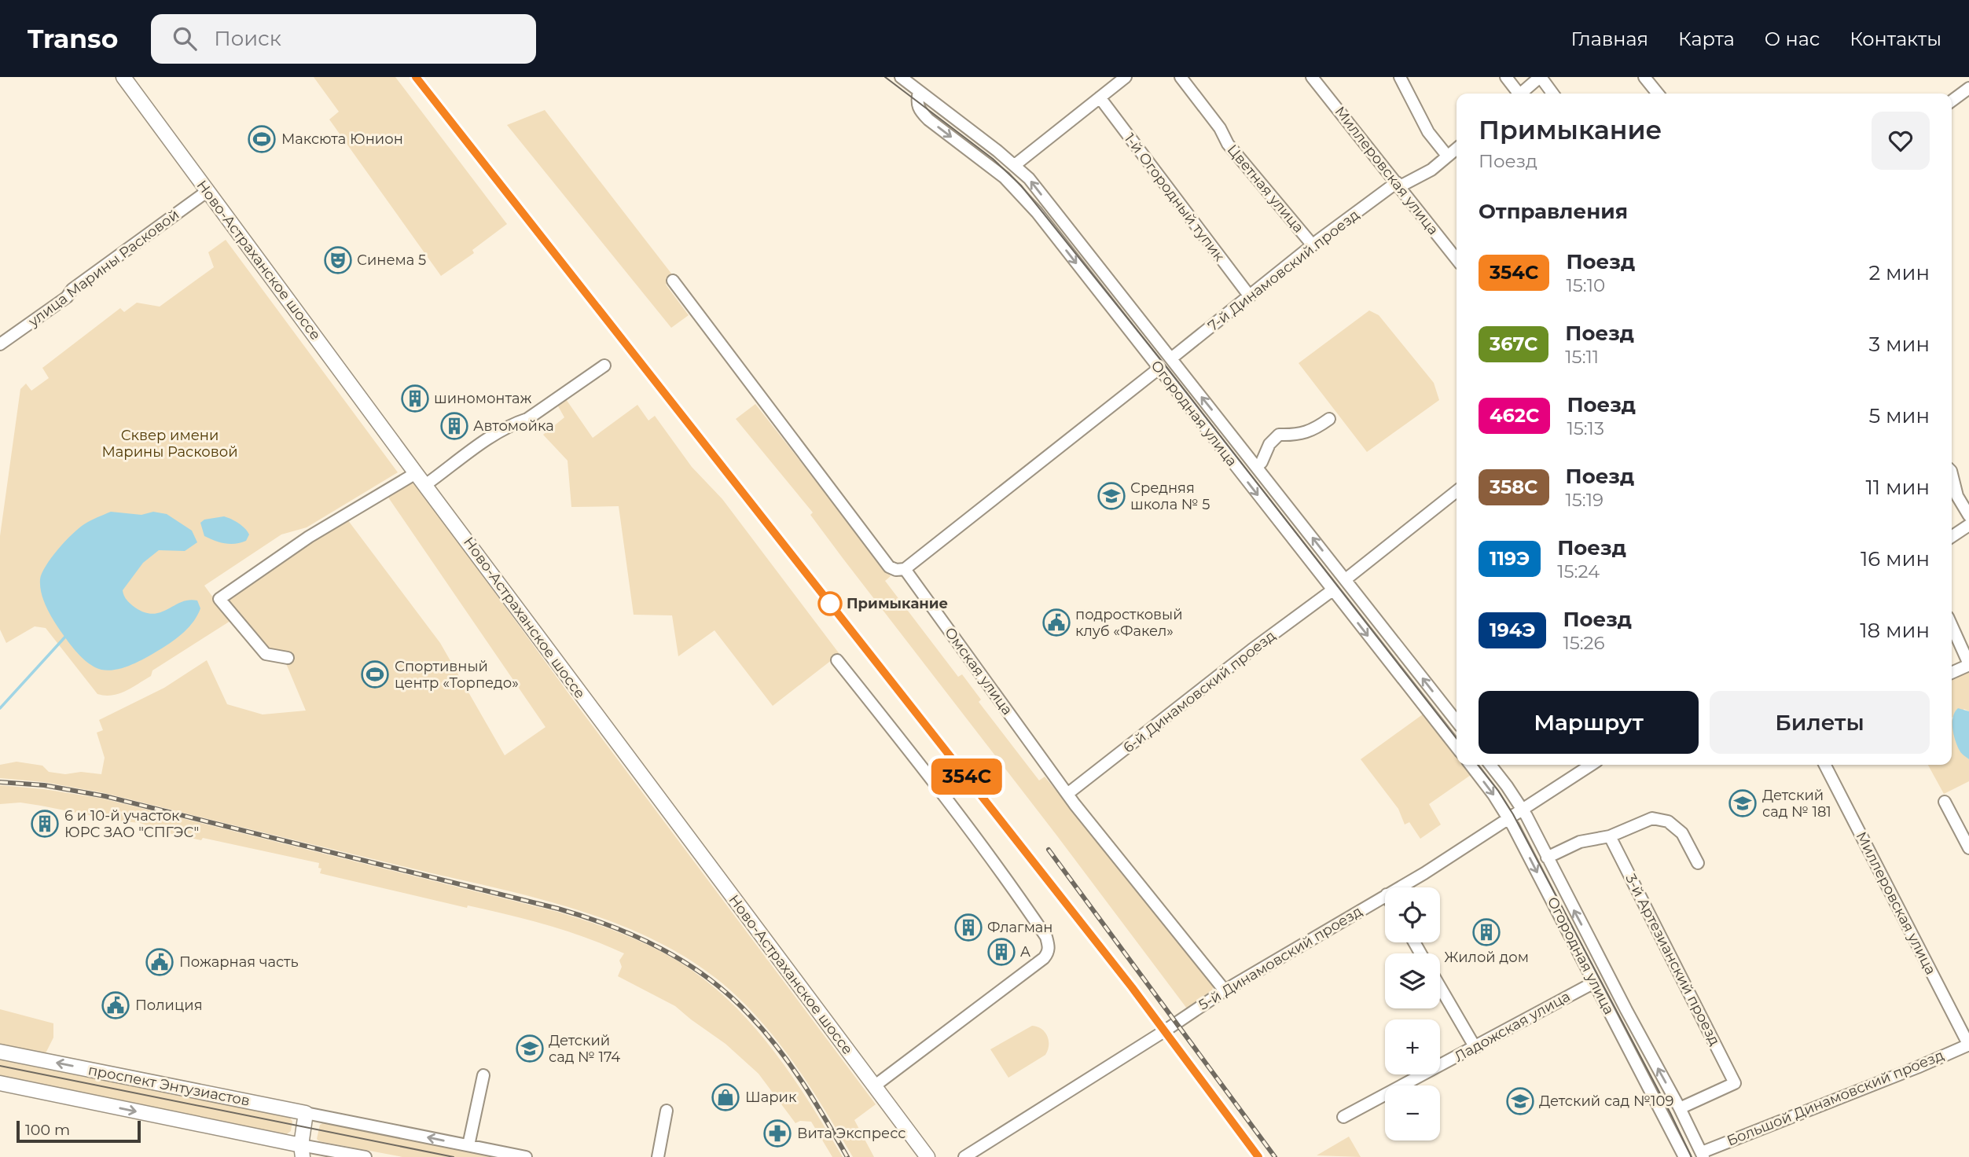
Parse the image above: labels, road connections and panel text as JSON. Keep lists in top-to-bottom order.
{
  "streets": {
    "main road": ["Ново-Астраханское шоссе", "проспект Энтузиастов"],
    "street": [
      "Миллеровская улица",
      "Цветная улица",
      "1-й Огородный тупик",
      "улица Марины Расковой",
      "7-й Динамовский проезд",
      "Огородная улица",
      "Омская улица",
      "6-й Динамовский проезд",
      "5-й Динамовский проезд",
      "3-й Артезианский проезд",
      "Ладожская улица",
      "Большой Динамовский проезд"
    ]
  },
  "crossings": [
    ["Миллеровская улица", "7-й Динамовский проезд"],
    ["Миллеровская улица", "Большой Динамовский проезд"],
    ["Цветная улица", "7-й Динамовский проезд"],
    ["1-й Огородный тупик", "7-й Динамовский проезд"],
    ["Ново-Астраханское шоссе", "улица Марины Расковой"],
    ["7-й Динамовский проезд", "Огородная улица"],
    ["Огородная улица", "6-й Динамовский проезд"],
    ["Огородная улица", "5-й Динамовский проезд"],
    ["Огородная улица", "3-й Артезианский проезд"],
    ["Огородная улица", "Ладожская улица"],
    ["Огородная улица", "Большой Динамовский проезд"],
    ["Омская улица", "6-й Динамовский проезд"],
    ["Омская улица", "5-й Динамовский проезд"]
  ],
  "parks": ["Сквер имени Марины Расковой"],
  "places": {
    "sports": ["Максюта Юнион", "Спортивный центр «Торпедо»"],
    "theatre": ["Синема 5"],
    "building": [
      "шиномонтаж",
      "Автомойка",
      "6 и 10-й участок ЮРС ЗАО \"СПГЭС\"",
      "Флагман",
      "Жилой дом",
      "A"
    ],
    "school or university": [
      "Средняя школа № 5",
      "Детский сад № 181",
      "Детский сад № 174",
      "Детский сад №109"
    ],
    "other": ["Примыкание"],
    "public building": ["подростковый клуб «Факел»", "Пожарная часть", "Полиция"],
    "shop": ["Шарик"],
    "pharmacy": ["Вита Экспресс"]
  },
  "scale_bar": "100 m",
  "page": {
    "header": "Transo",
    "search": "Поиск",
    "nav": [
      "Главная",
      "Карта",
      "О нас",
      "Контакты"
    ],
    "on_map": "354С",
    "heading": [
      ["Примыкание", "Поезд"],
      "Отправления"
    ],
    "list": [
      {
        "mark": "354С",
        "name": "Поезд",
        "note": "15:10",
        "value": "2 мин"
      },
      {
        "mark": "367С",
        "name": "Поезд",
        "note": "15:11",
        "value": "3 мин"
      },
      {
        "mark": "462С",
        "name": "Поезд",
        "note": "15:13",
        "value": "5 мин"
      },
      {
        "mark": "358С",
        "name": "Поезд",
        "note": "15:19",
        "value": "11 мин"
      },
      {
        "mark": "119Э",
        "name": "Поезд",
        "note": "15:24",
        "value": "16 мин"
      },
      {
        "mark": "194Э",
        "name": "Поезд",
        "note": "15:26",
        "value": "18 мин"
      }
    ],
    "buttons": ["Маршрут", "Билеты"],
    "map_buttons": ["+", "−"],
    "scale": "100 m"
  }
}
